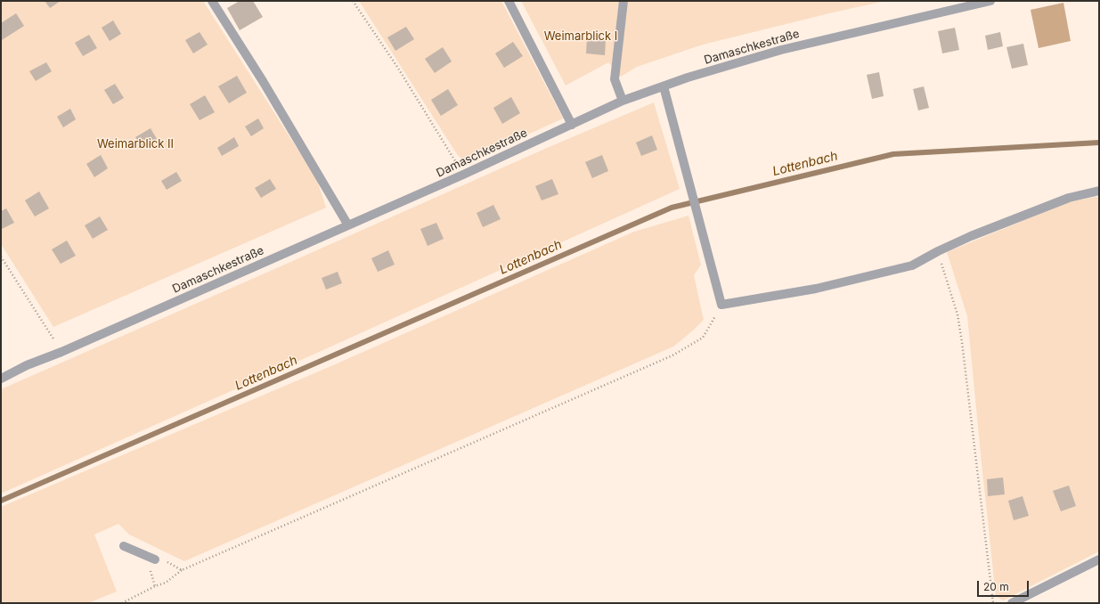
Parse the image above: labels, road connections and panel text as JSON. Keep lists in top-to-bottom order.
{
  "streets": {
    "street": ["Damaschkestraße"]
  },
  "water": ["Lottenbach"],
  "parks": ["Weimarblick I", "Weimarblick II"],
  "scale_bar": "20 m"
}
